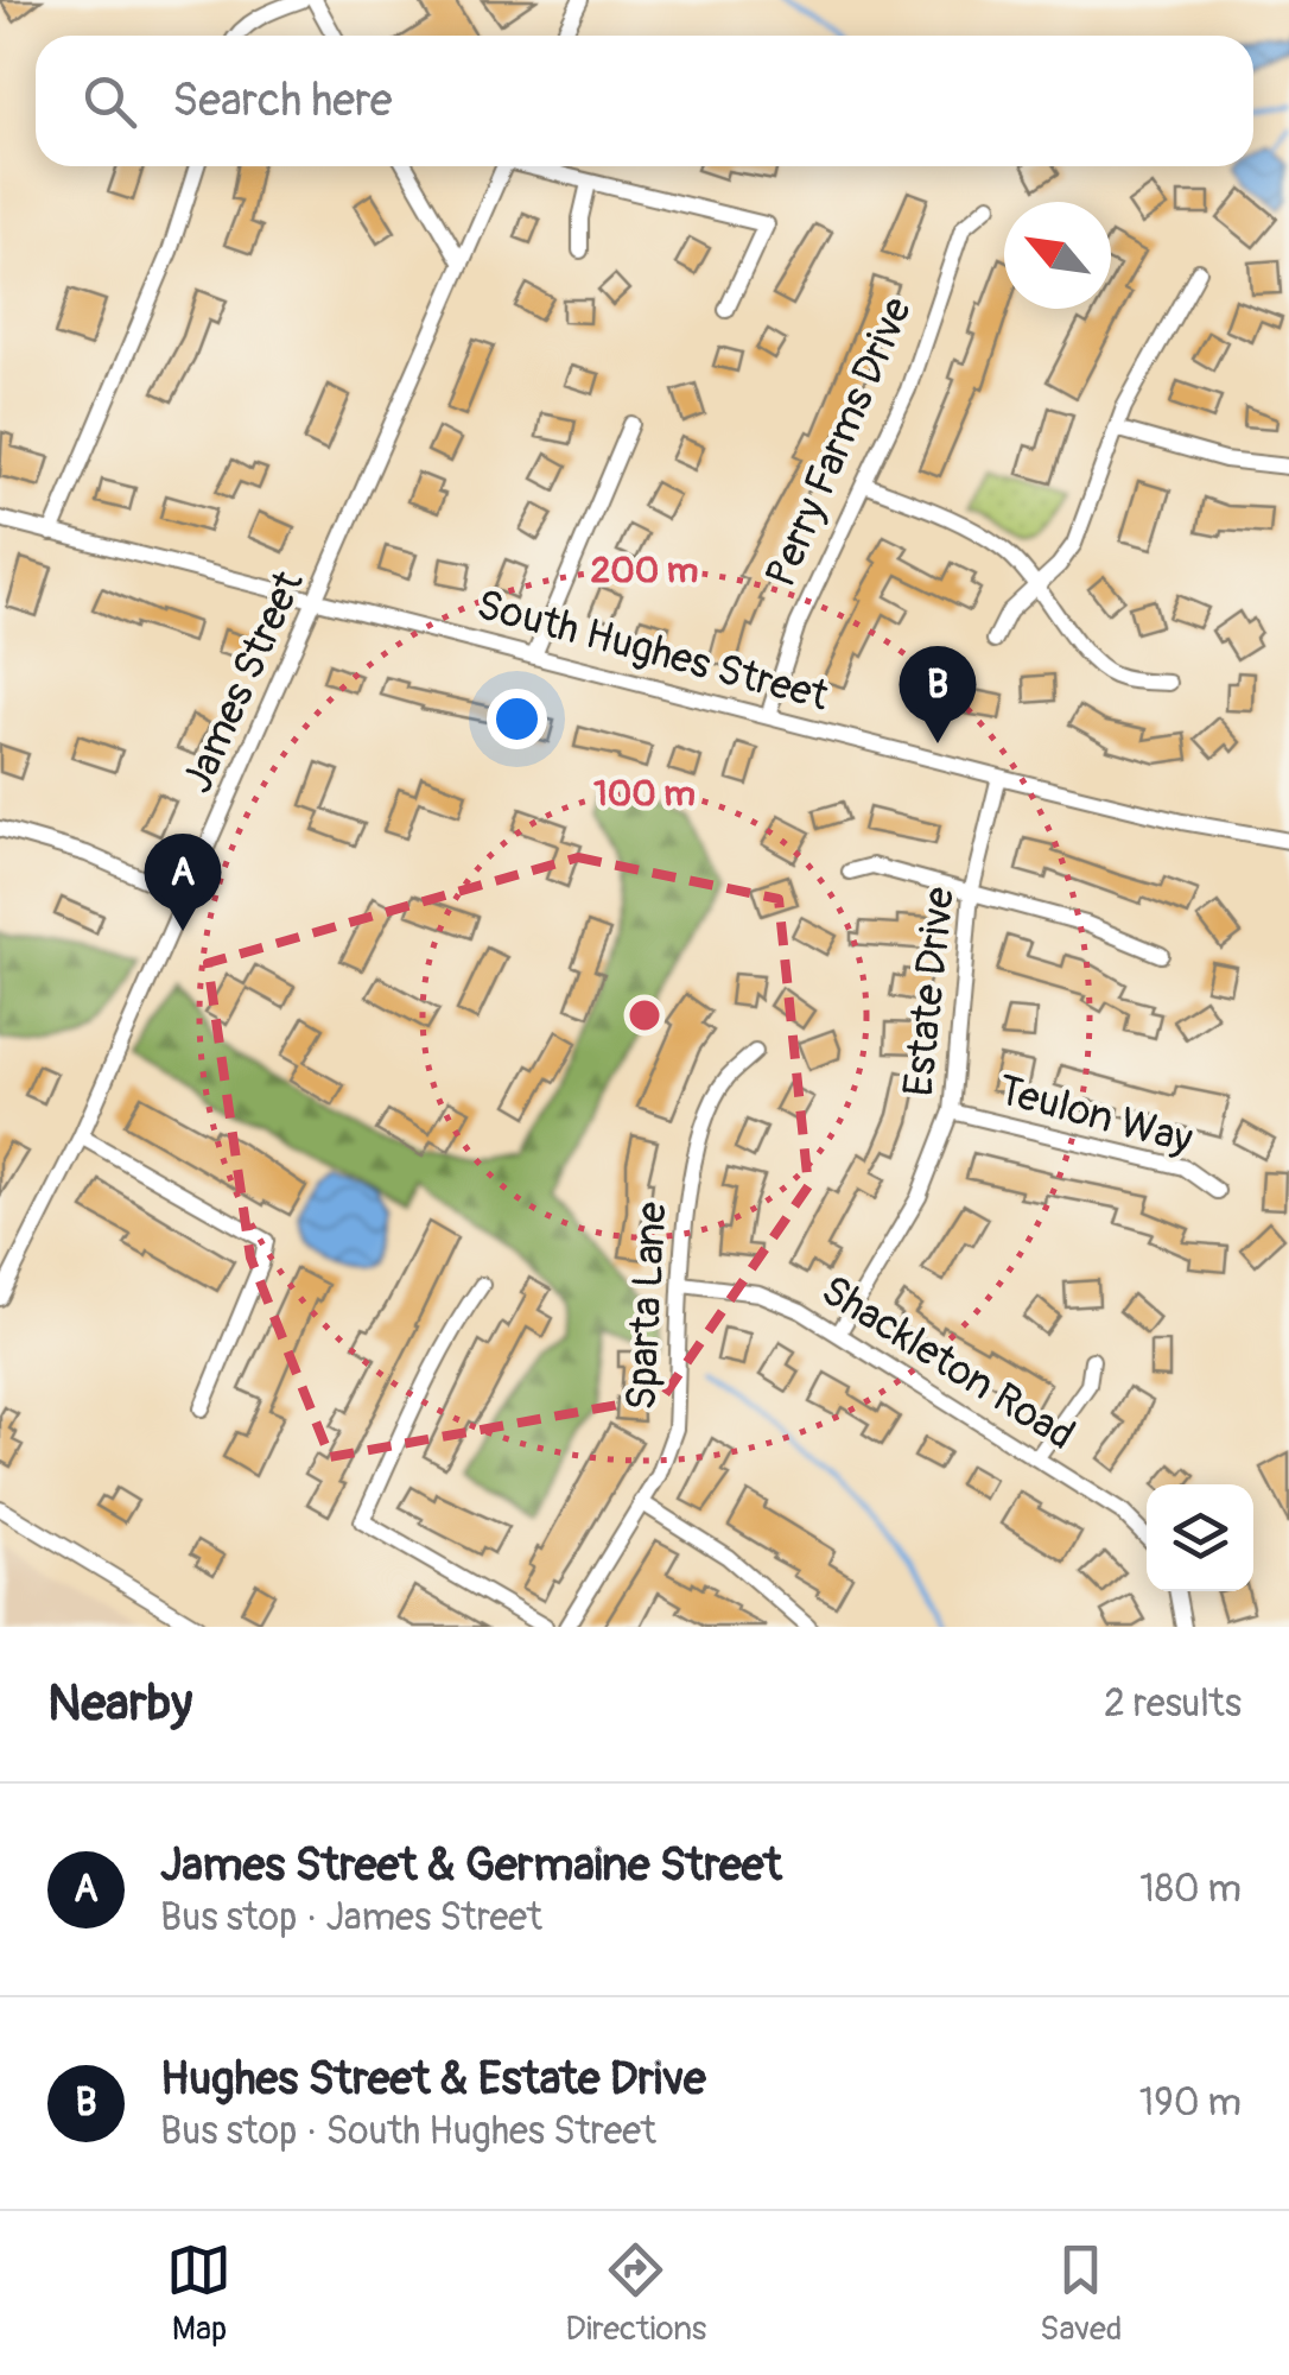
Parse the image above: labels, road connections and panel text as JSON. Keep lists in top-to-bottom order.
{
  "streets": {
    "street": [
      "Perry Farms Drive",
      "South Hughes Street",
      "James Street",
      "Estate Drive",
      "Teulon Way",
      "Sparta Lane",
      "Shackleton Road"
    ]
  },
  "crossings": [
    ["Perry Farms Drive", "South Hughes Street"],
    ["South Hughes Street", "James Street"],
    ["South Hughes Street", "Estate Drive"],
    ["Estate Drive", "Teulon Way"],
    ["Estate Drive", "Shackleton Road"],
    ["Sparta Lane", "Shackleton Road"]
  ],
  "north": "top left",
  "page": {
    "search": "Search here",
    "pins": ["B", "A"],
    "heading": ["Nearby", "2 results"],
    "list": [
      {
        "mark": "A",
        "name": "James Street & Germaine Street",
        "note": "Bus stop · James Street",
        "value": "180 m"
      },
      {
        "mark": "B",
        "name": "Hughes Street & Estate Drive",
        "note": "Bus stop · South Hughes Street",
        "value": "190 m"
      }
    ],
    "nav": ["Map", "Directions", "Saved"]
  },
  "rings": ["200 m", "100 m"]
}
